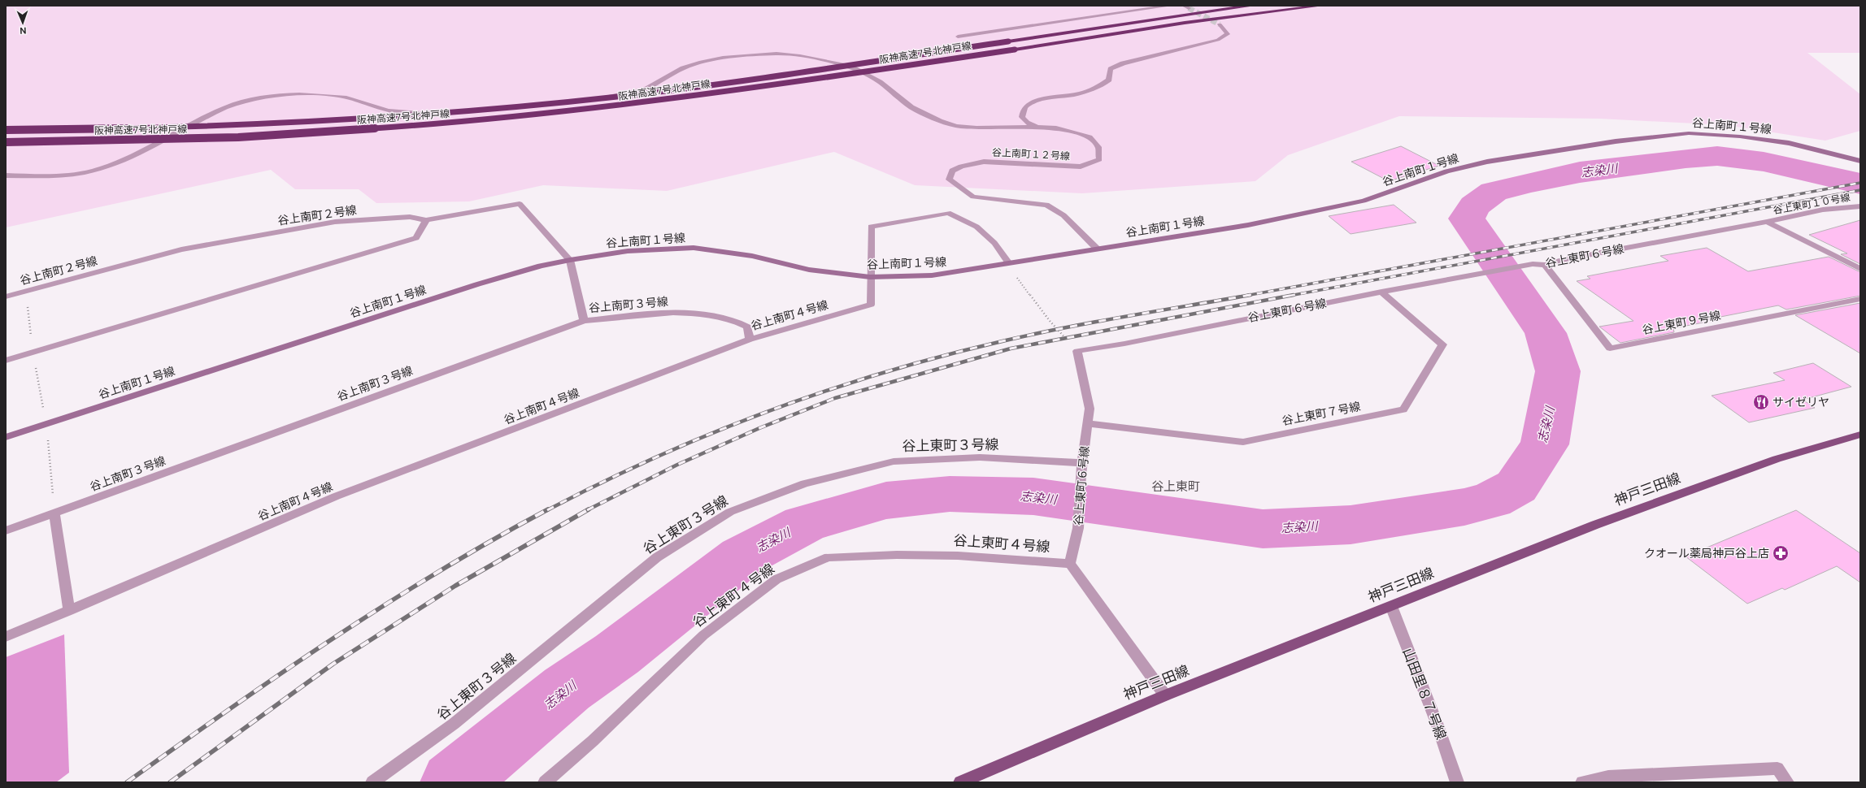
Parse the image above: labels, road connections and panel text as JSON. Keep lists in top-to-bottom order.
{
  "streets": {
    "highway": ["阪神高速7号北神戸線"],
    "main road": ["神戸三田線"],
    "street": [
      "谷上南町１号線",
      "谷上南町１２号線",
      "谷上東町１０号線",
      "谷上南町２号線",
      "谷上東町６号線",
      "谷上南町３号線",
      "谷上南町４号線",
      "谷上東町９号線",
      "谷上東町７号線",
      "谷上東町３号線",
      "谷上東町４号線",
      "山田里８７号線"
    ]
  },
  "crossings": [
    ["谷上南町１号線", "谷上南町１２号線"],
    ["谷上南町１号線", "谷上南町２号線"],
    ["谷上南町１号線", "谷上南町４号線"],
    ["谷上東町１０号線", "谷上東町６号線"],
    ["谷上南町２号線", "谷上南町３号線"],
    ["谷上東町６号線", "谷上東町９号線"],
    ["谷上東町６号線", "谷上東町７号線"],
    ["谷上東町６号線", "谷上東町３号線"],
    ["谷上東町６号線", "谷上東町４号線"],
    ["谷上南町３号線", "谷上南町４号線"],
    ["神戸三田線", "山田里８７号線"]
  ],
  "districts": ["谷上東町"],
  "water": ["志染川"],
  "places": {
    "restaurant": ["サイゼリヤ"],
    "pharmacy": ["クオール薬局神戸谷上店"]
  },
  "north": "bottom"
}
